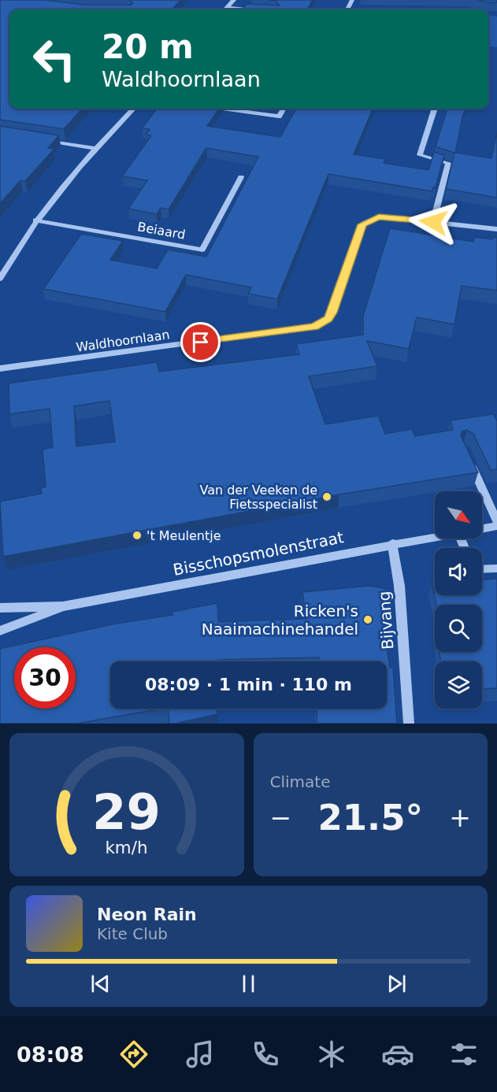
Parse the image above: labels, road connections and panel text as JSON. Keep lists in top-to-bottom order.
{
  "streets": {
    "street": [
      "Beiaard",
      "Waldhoornlaan",
      "Bisschopsmolenstraat",
      "Bijvang"
    ]
  },
  "crossings": [
    ["Bisschopsmolenstraat", "Bijvang"]
  ],
  "places": ["Van der Veeken de Fietsspecialist", "'t Meulentje", "Ricken's Naaimachinehandel"],
  "north": "bottom right",
  "page": {
    "turn": ["20 m", "Waldhoornlaan"],
    "limit": "30",
    "trip": "08:09 · 1 min · 110 m",
    "tile": "Climate",
    "heat": ["−", "21.5°", "+"],
    "song": ["Neon Rain", "Kite Club"],
    "tabs": "08:08",
    "gauge": ["29", "km/h"]
  }
}
